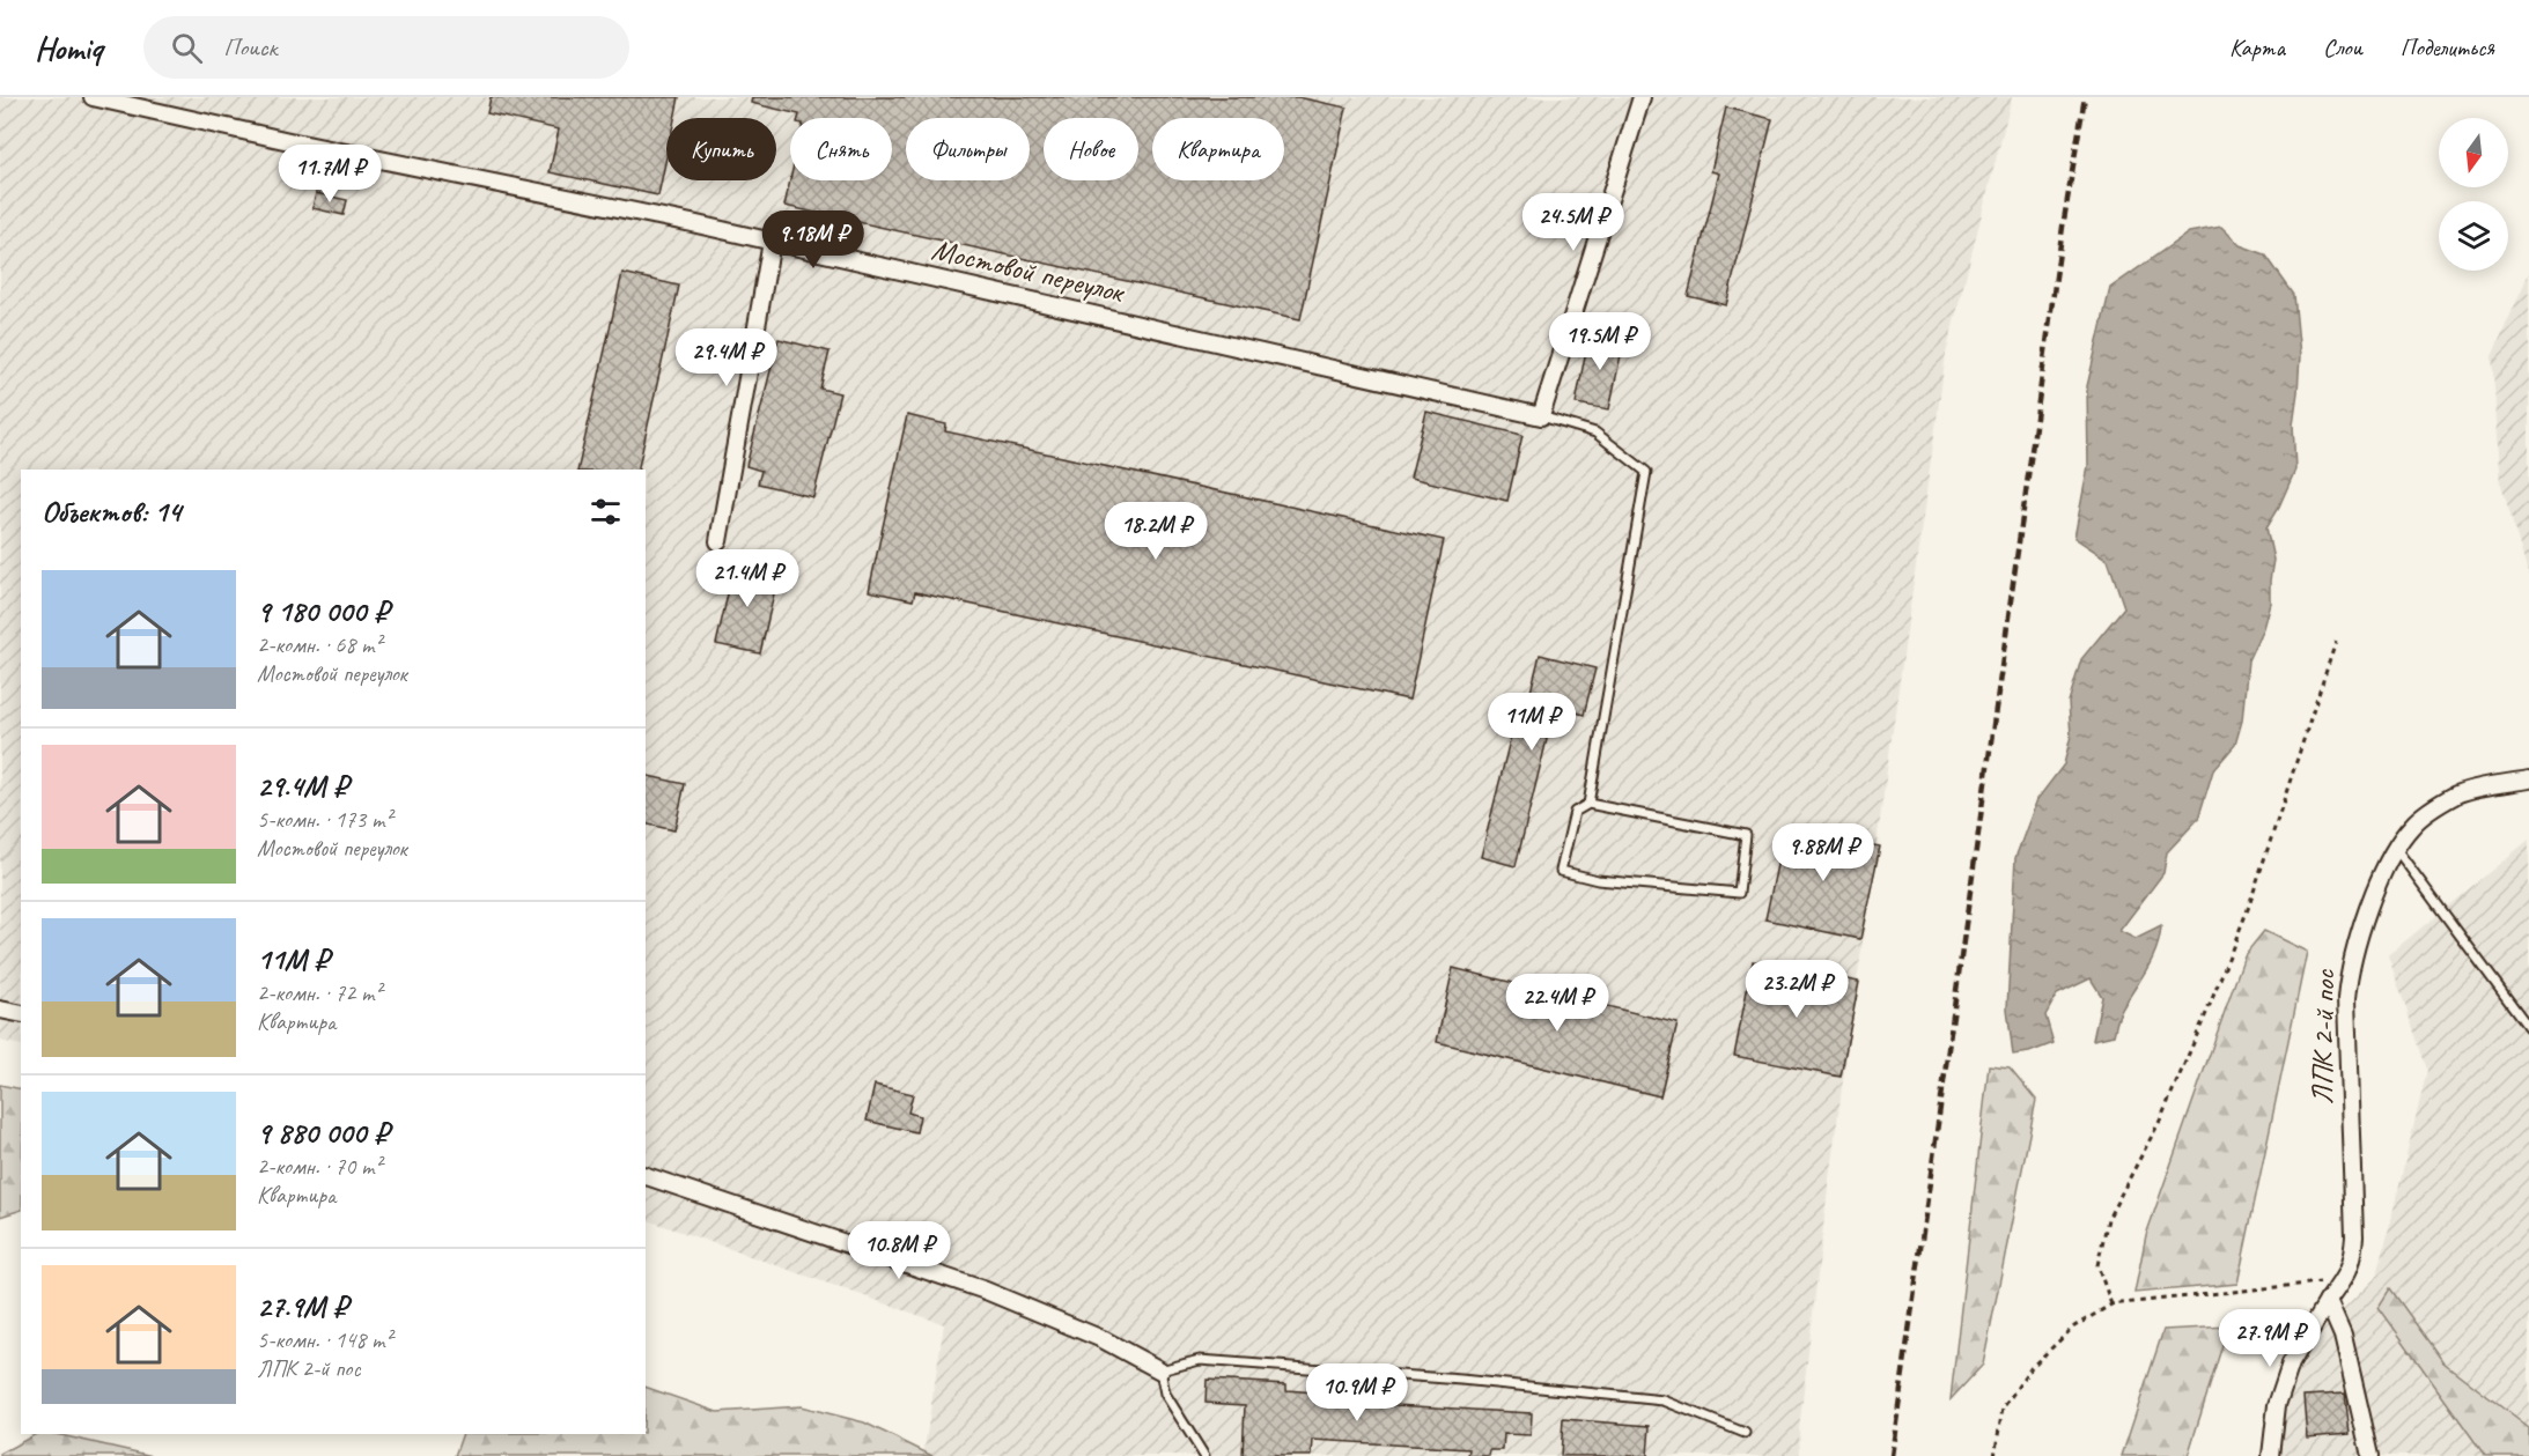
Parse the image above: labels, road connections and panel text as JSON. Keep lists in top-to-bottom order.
{
  "streets": {
    "street": ["Мостовой переулок", "ЛПК 2-й пос"]
  },
  "north": "bottom",
  "page": {
    "header": "Homiq",
    "search": "Поиск",
    "nav": ["Карта", "Слои", "Поделиться"],
    "chip": [
      "Купить",
      "Снять",
      "Фильтры",
      "Новое",
      "Квартира"
    ],
    "price": [
      "11.7M ₽",
      "24.5M ₽",
      "9.18M ₽",
      "19.5M ₽",
      "29.4M ₽",
      "18.2M ₽",
      "21.4M ₽",
      "11M ₽",
      "9.88M ₽",
      "23.2M ₽",
      "22.4M ₽",
      "10.8M ₽",
      "27.9M ₽",
      "10.9M ₽"
    ],
    "heading": "Объектов: 14",
    "list": [
      {
        "name": "9 180 000 ₽",
        "note": "2-комн. · 68 m² · Мостовой переулок"
      },
      {
        "name": "29.4M ₽",
        "note": "5-комн. · 173 m² · Мостовой переулок"
      },
      {
        "name": "11M ₽",
        "note": "2-комн. · 72 m² · Квартира"
      },
      {
        "name": "9 880 000 ₽",
        "note": "2-комн. · 70 m² · Квартира"
      },
      {
        "name": "27.9M ₽",
        "note": "5-комн. · 148 m² · ЛПК 2-й пос"
      }
    ]
  }
}
